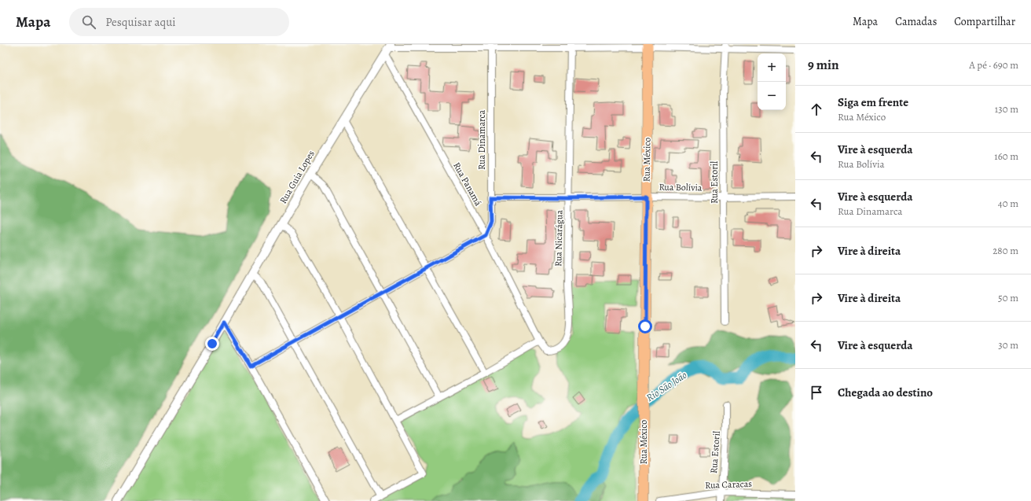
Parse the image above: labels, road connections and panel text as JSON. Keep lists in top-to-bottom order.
{
  "streets": {
    "main road": ["Rua México"],
    "street": [
      "Rua Dinamarca",
      "Rua Guia Lopes",
      "Rua Estoril",
      "Rua Panamá",
      "Rua Bolívia",
      "Rua Nicarágua",
      "Rua Caracas"
    ]
  },
  "crossings": [
    ["Rua Dinamarca", "Rua Panamá"],
    ["Rua Dinamarca", "Rua Bolívia"],
    ["Rua México", "Rua Bolívia"],
    ["Rua Guia Lopes", "Rua Panamá"],
    ["Rua Estoril", "Rua Bolívia"],
    ["Rua Estoril", "Rua Caracas"],
    ["Rua Panamá", "Rua Nicarágua"],
    ["Rua Bolívia", "Rua Nicarágua"]
  ],
  "water": ["Rio São João"],
  "page": {
    "header": "Mapa",
    "search": "Pesquisar aqui",
    "nav": ["Mapa", "Camadas", "Compartilhar"],
    "heading": ["9 min", "A pé · 690 m"],
    "map_buttons": ["+", "−"],
    "list": [
      ["Siga em frente", "Rua México", "130 m"],
      ["Vire à esquerda", "Rua Bolívia", "160 m"],
      ["Vire à esquerda", "Rua Dinamarca", "40 m"],
      ["Vire à direita", "280 m"],
      ["Vire à direita", "50 m"],
      ["Vire à esquerda", "30 m"],
      "Chegada ao destino"
    ]
  }
}
